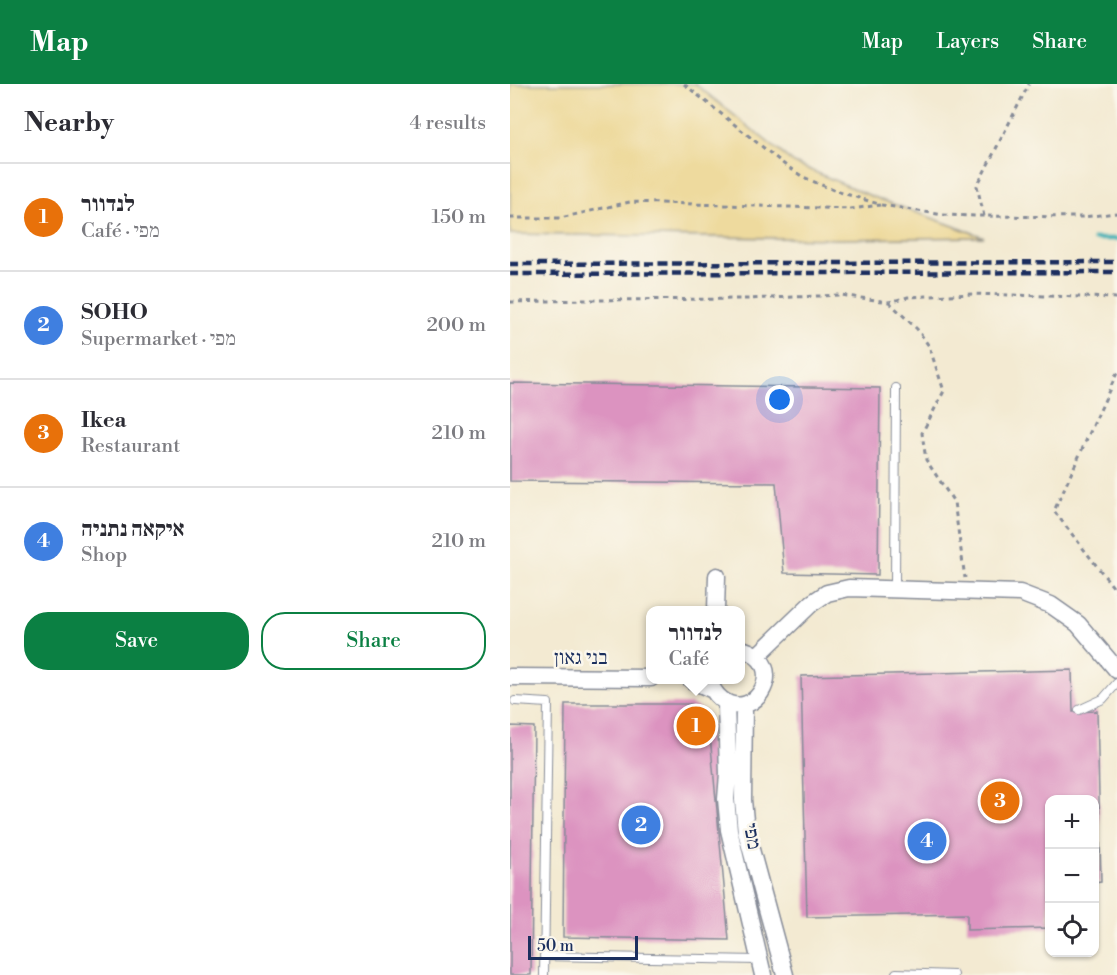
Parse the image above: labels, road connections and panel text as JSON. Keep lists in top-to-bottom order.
{
  "streets": {
    "street": ["בני גאון", "מפי"]
  },
  "scale_bar": "50 m",
  "page": {
    "header": "Map",
    "nav": ["Map", "Layers", "Share"],
    "heading": ["Nearby", "4 results"],
    "list": [
      {
        "mark": "1",
        "name": "לנדוור",
        "note": "Café · מפי",
        "value": "150 m"
      },
      {
        "mark": "2",
        "name": "SOHO",
        "note": "Supermarket · מפי",
        "value": "200 m"
      },
      {
        "mark": "3",
        "name": "Ikea",
        "note": "Restaurant",
        "value": "210 m"
      },
      {
        "mark": "4",
        "name": "איקאה נתניה",
        "note": "Shop",
        "value": "210 m"
      }
    ],
    "buttons": ["Save", "Share"],
    "popup": ["לנדוור", "Café"],
    "pins": [
      "1",
      "3",
      "2",
      "4"
    ],
    "map_buttons": ["+", "−"],
    "scale": "50 m"
  }
}
